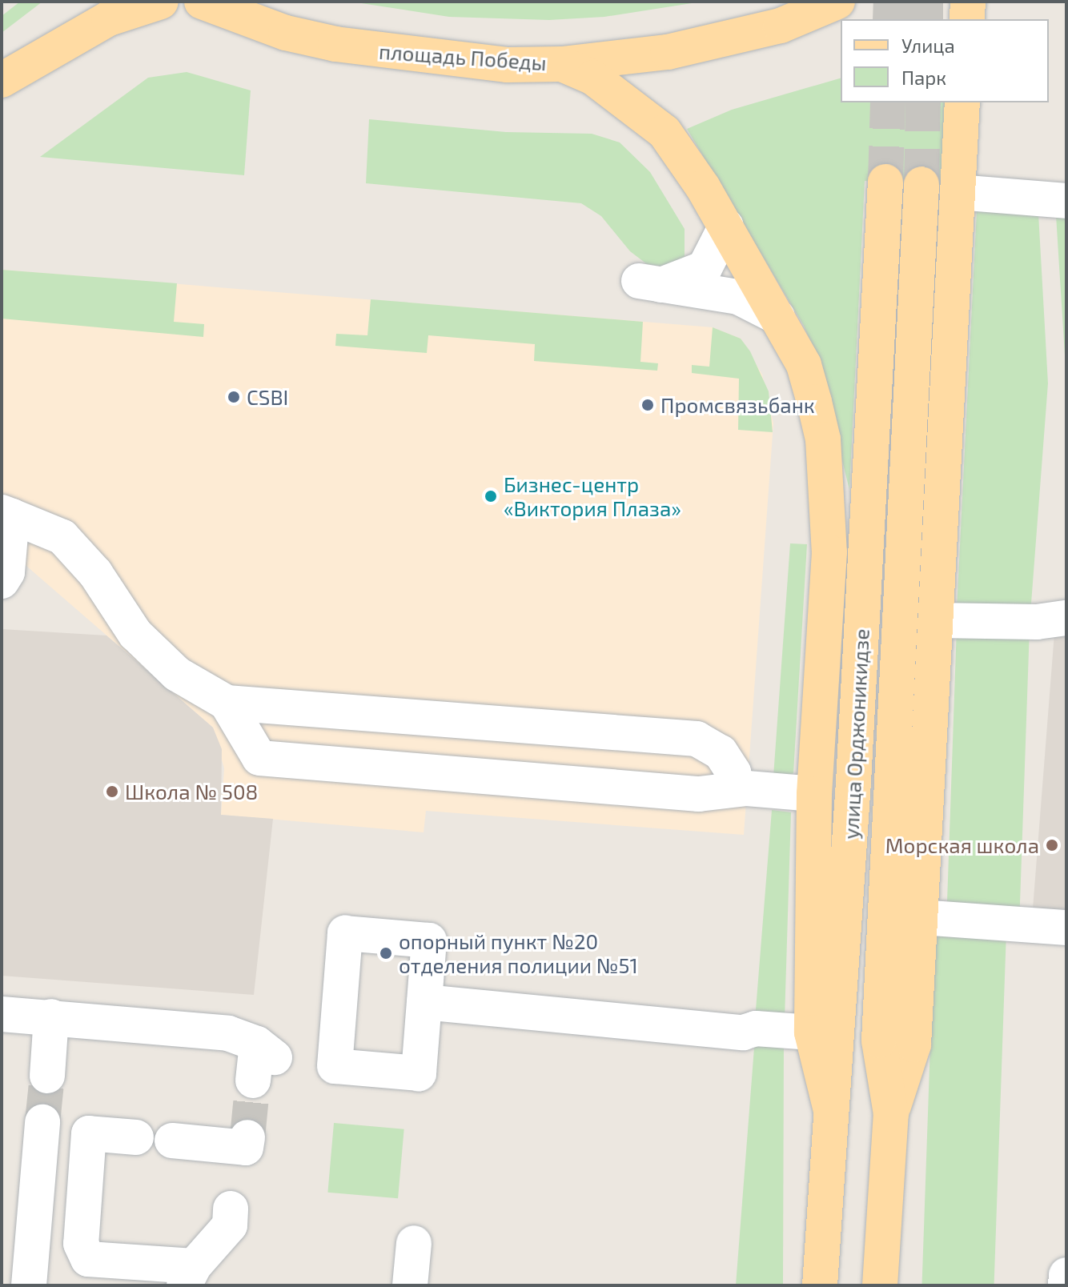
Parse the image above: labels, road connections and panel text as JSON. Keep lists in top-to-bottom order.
{
  "streets": {
    "main road": ["площадь Победы", "улица Орджоникидзе"]
  },
  "places": [
    "CSBI",
    "Промсвязьбанк",
    "Бизнес-центр «Виктория Плаза»",
    "Школа № 508",
    "Морская школа",
    "опорный пункт №20 отделения полиции №51"
  ],
  "legend": ["Улица", "Парк"]
}
